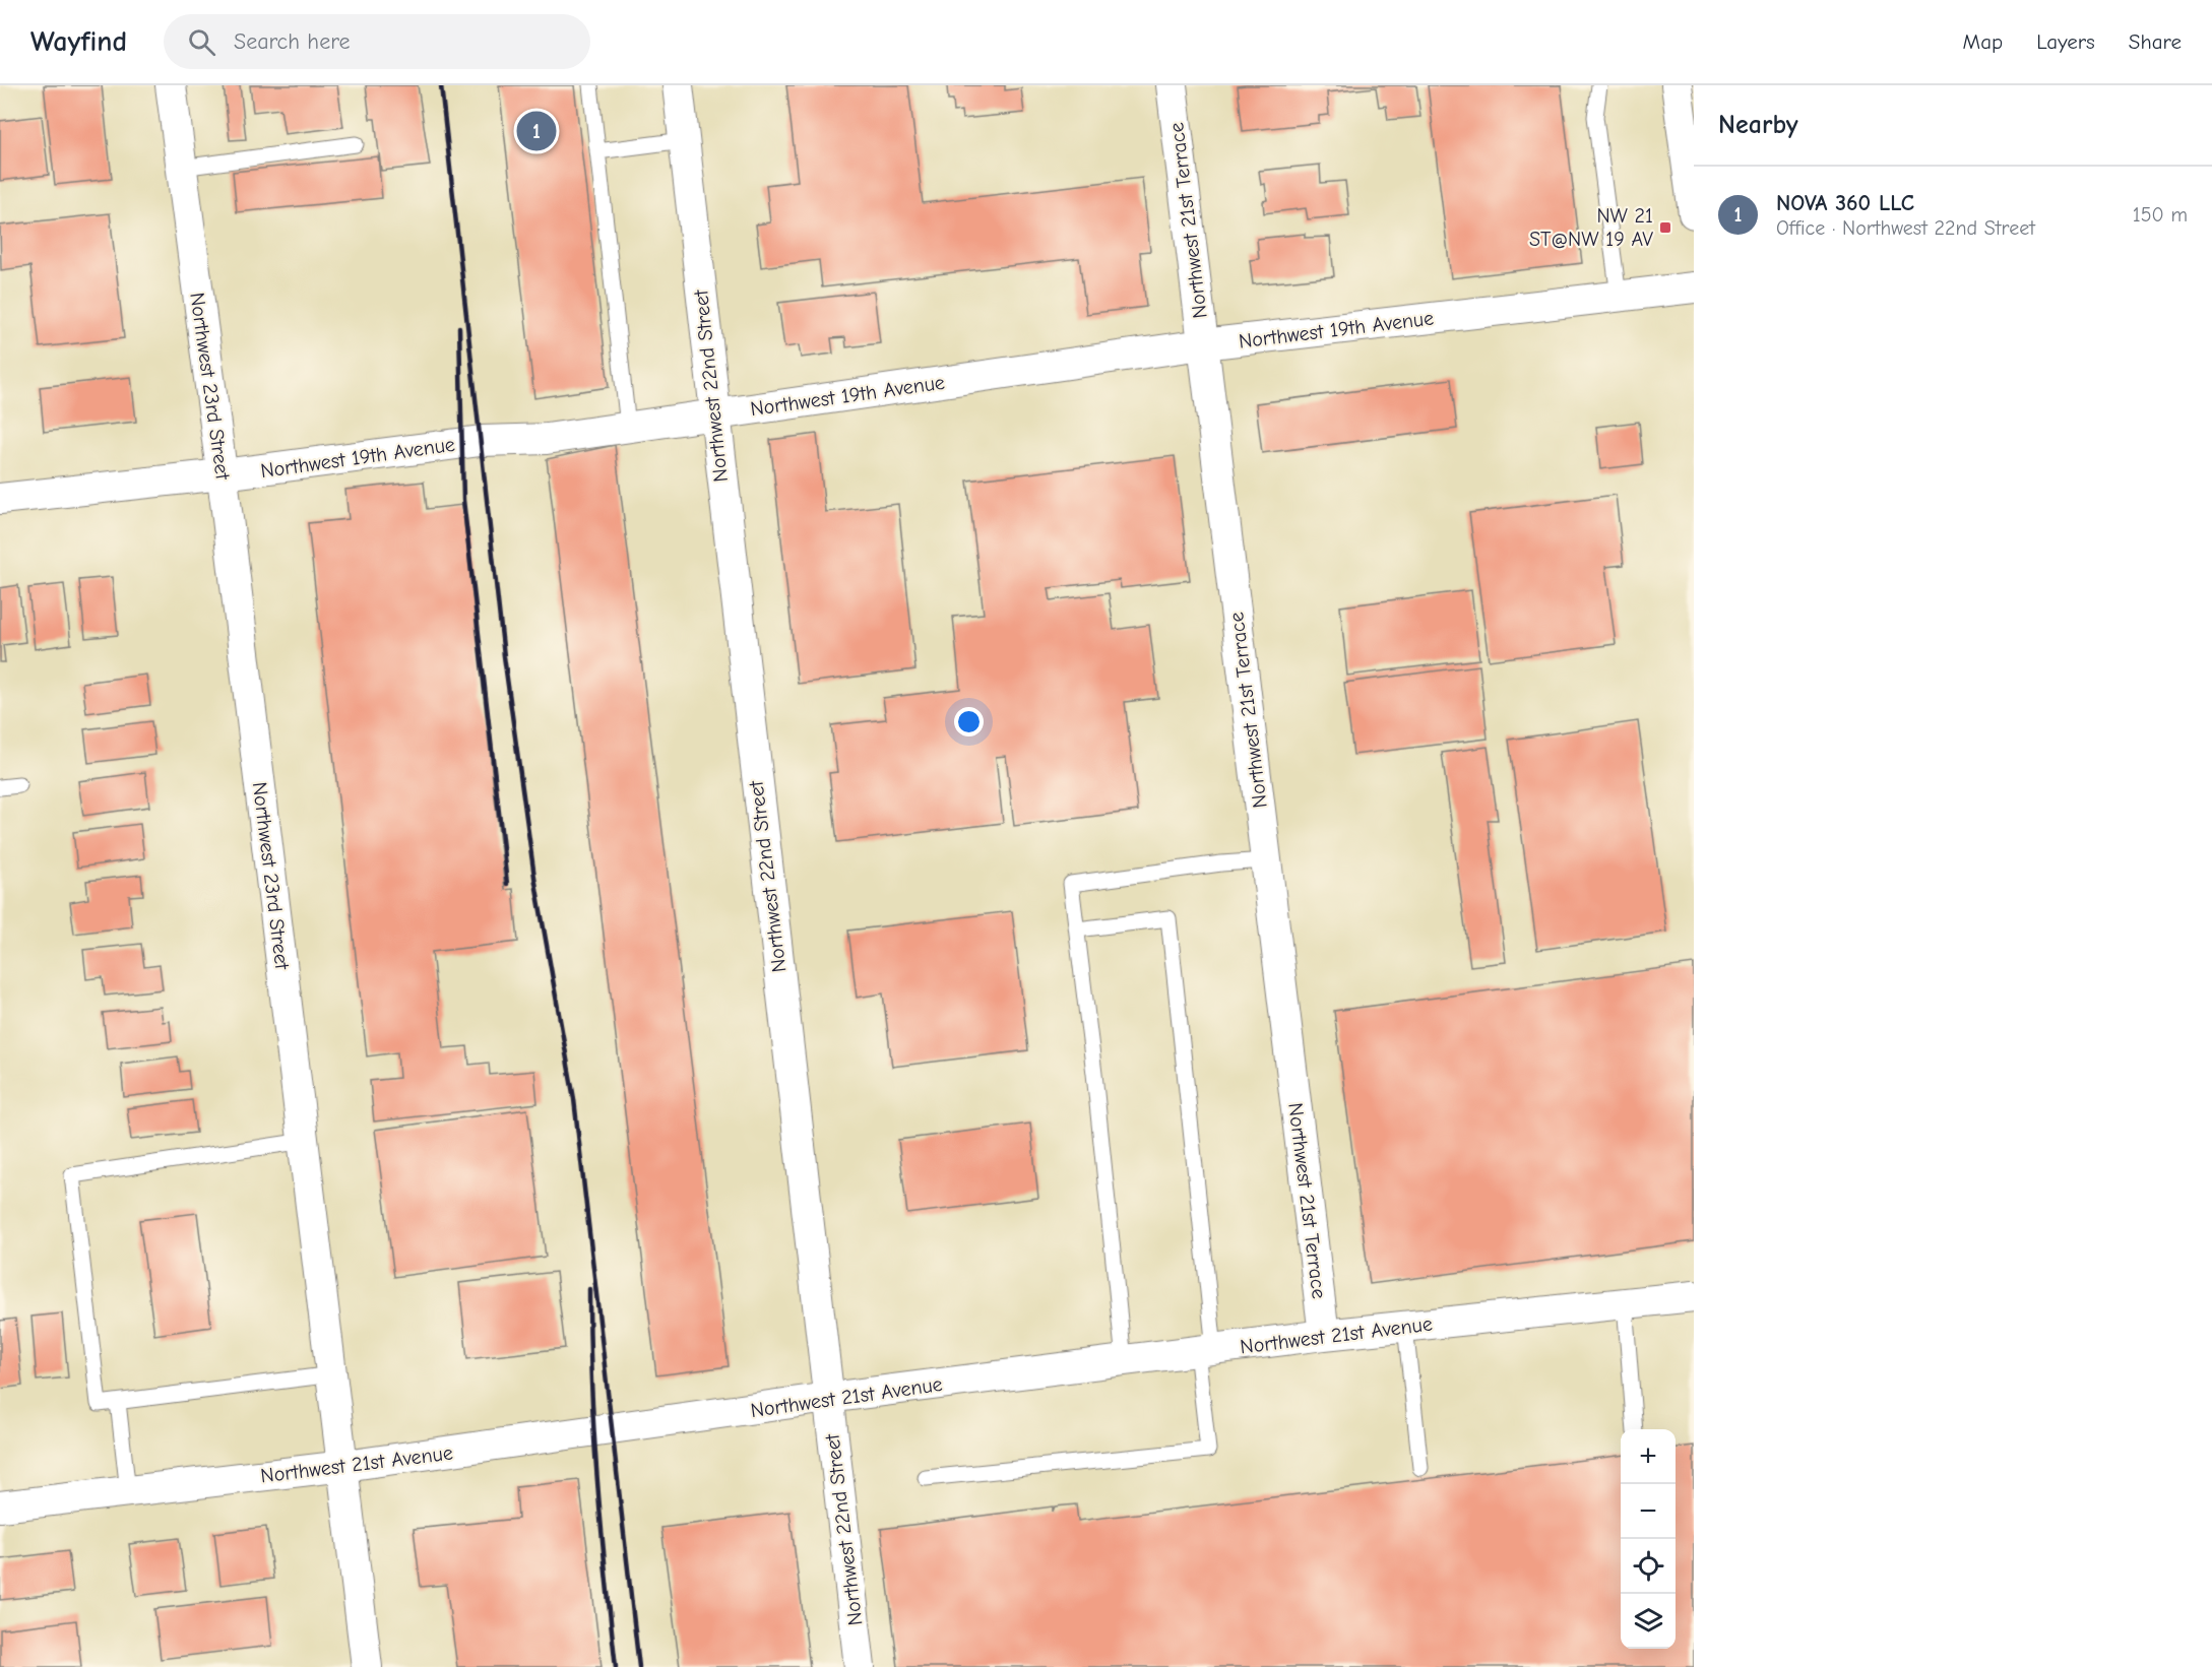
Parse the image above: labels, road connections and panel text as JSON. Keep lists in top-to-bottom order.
{
  "streets": {
    "street": [
      "Northwest 21st Terrace",
      "Northwest 19th Avenue",
      "Northwest 23rd Street",
      "Northwest 22nd Street",
      "Northwest 21st Avenue"
    ]
  },
  "crossings": [
    ["Northwest 21st Terrace", "Northwest 19th Avenue"],
    ["Northwest 21st Terrace", "Northwest 21st Avenue"],
    ["Northwest 19th Avenue", "Northwest 23rd Street"],
    ["Northwest 19th Avenue", "Northwest 22nd Street"],
    ["Northwest 23rd Street", "Northwest 21st Avenue"],
    ["Northwest 22nd Street", "Northwest 21st Avenue"]
  ],
  "places": {
    "transit": ["NW 21 ST@NW 19 AV"]
  },
  "page": {
    "header": "Wayfind",
    "search": "Search here",
    "nav": ["Map", "Layers", "Share"],
    "heading": "Nearby",
    "pins": "1",
    "list": [
      {
        "mark": "1",
        "name": "NOVA 360 LLC",
        "note": "Office · Northwest 22nd Street",
        "value": "150 m"
      }
    ],
    "map_buttons": ["+", "−"]
  }
}
